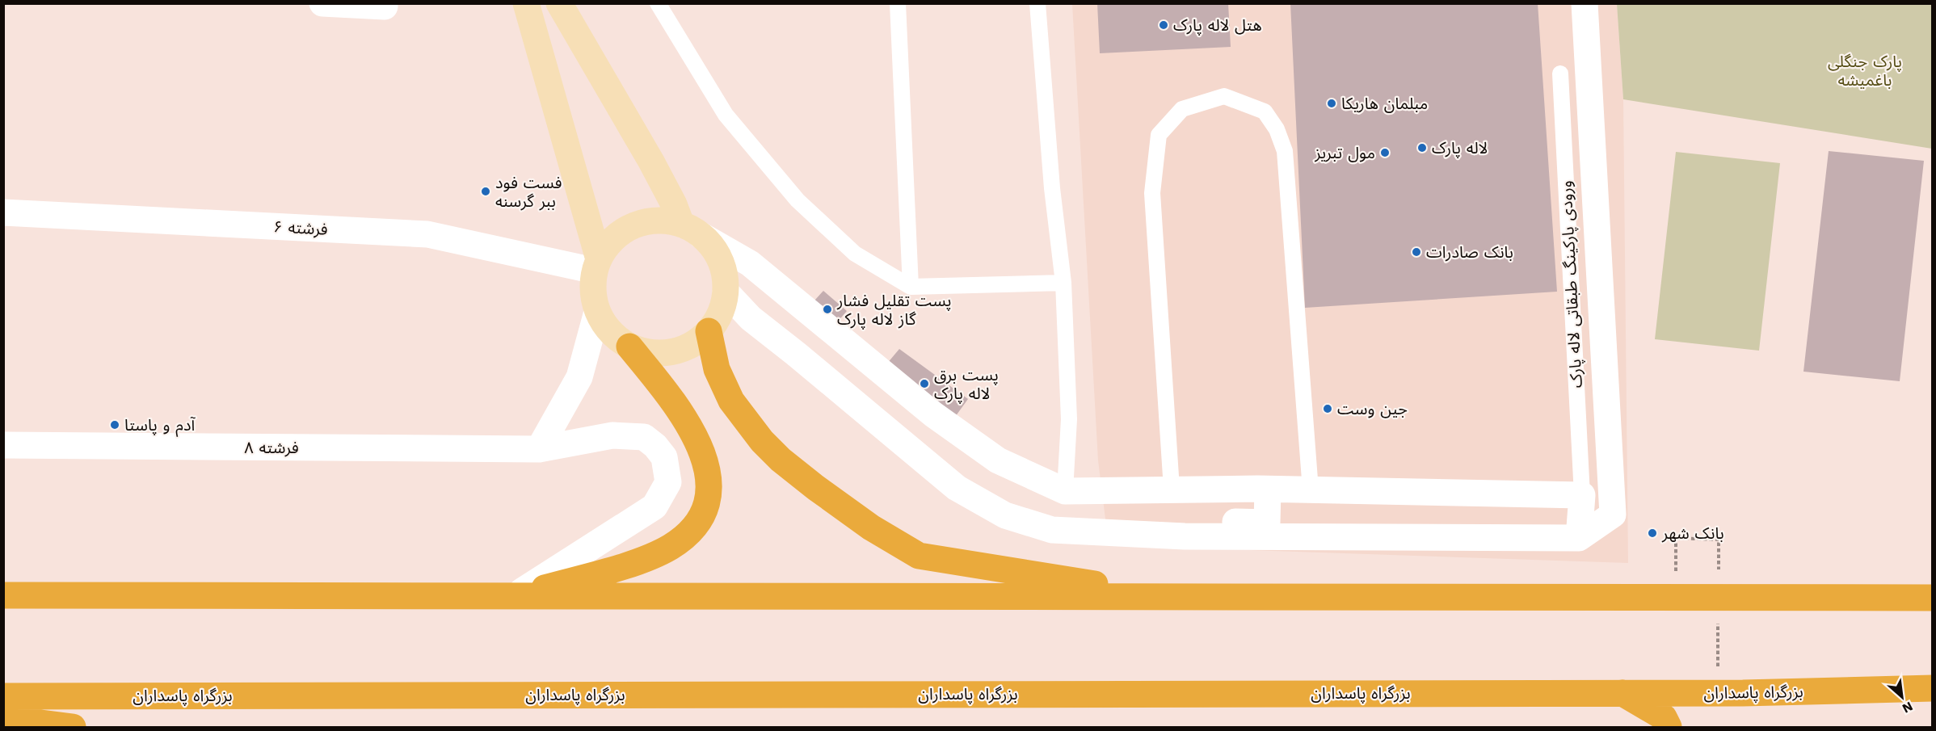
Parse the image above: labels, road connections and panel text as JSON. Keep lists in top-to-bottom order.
{
  "streets": {
    "highway": ["بزرگراه پاسداران"],
    "street": ["فرشته ۶", "فرشته ۸"],
    "lane": ["ورودی پارکینگ طبقاتی لاله پارک"]
  },
  "parks": ["پارک جنگلی باغمیشه"],
  "places": [
    "هتل لاله پارک",
    "مبلمان هاریکا",
    "لاله پارک",
    "مول تبریز",
    "فست فود ببر گرسنه",
    "بانک صادرات",
    "پست تقلیل فشار گاز لاله پارک",
    "پست برق لاله پارک",
    "جین وست",
    "آدم و پاستا",
    "بانک شهر"
  ],
  "north": "bottom right"
}
